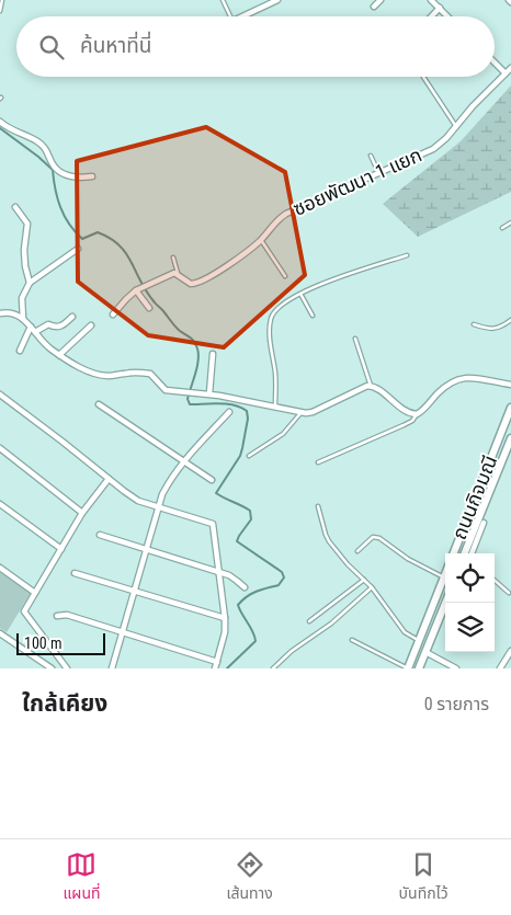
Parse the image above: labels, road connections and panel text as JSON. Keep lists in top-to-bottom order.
{
  "streets": {
    "main road": ["ถนนกิจมณี"],
    "street": ["ซอยพัฒนา 1 แยก"]
  },
  "scale_bar": "100 m",
  "page": {
    "search": "ค้นหาที่นี่",
    "scale": "100 m",
    "heading": ["ใกล้เคียง", "0 รายการ"],
    "nav": ["แผนที่", "เส้นทาง", "บันทึกไว้"]
  }
}
